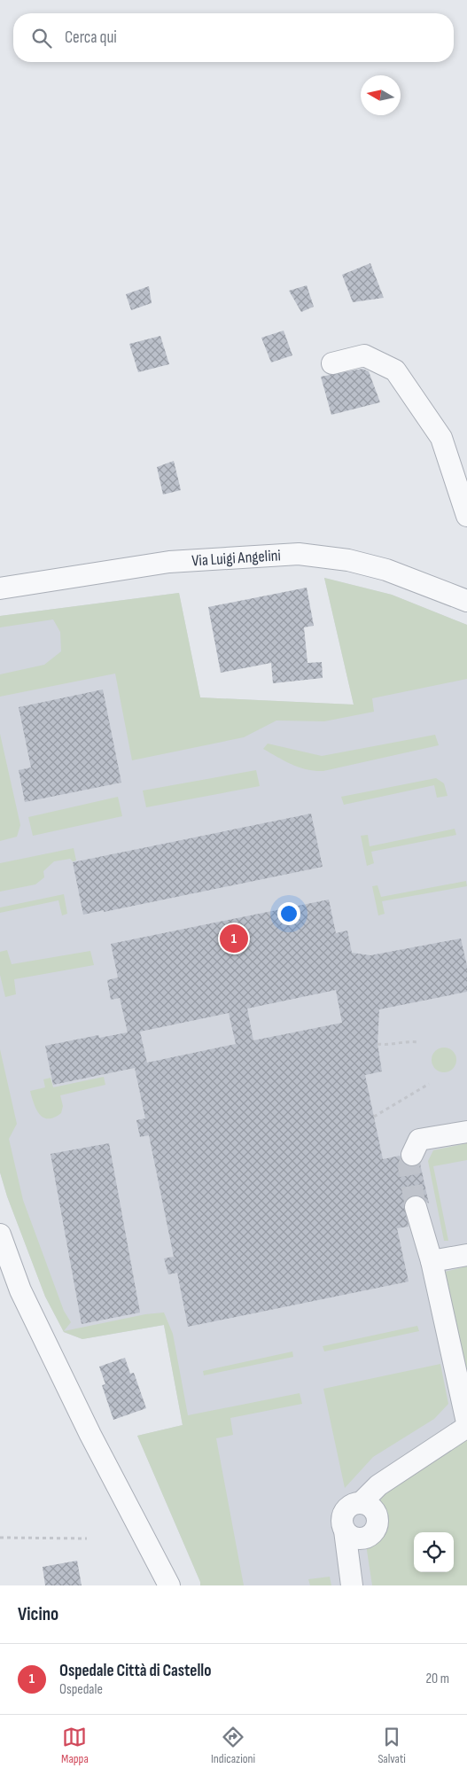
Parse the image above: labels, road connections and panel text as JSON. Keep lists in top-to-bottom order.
{
  "streets": {
    "street": ["Via Luigi Angelini"]
  },
  "north": "left",
  "page": {
    "search": "Cerca qui",
    "pins": "1",
    "heading": "Vicino",
    "list": [
      {
        "mark": "1",
        "name": "Ospedale Città di Castello",
        "note": "Ospedale",
        "value": "20 m"
      }
    ],
    "nav": ["Mappa", "Indicazioni", "Salvati"]
  }
}
